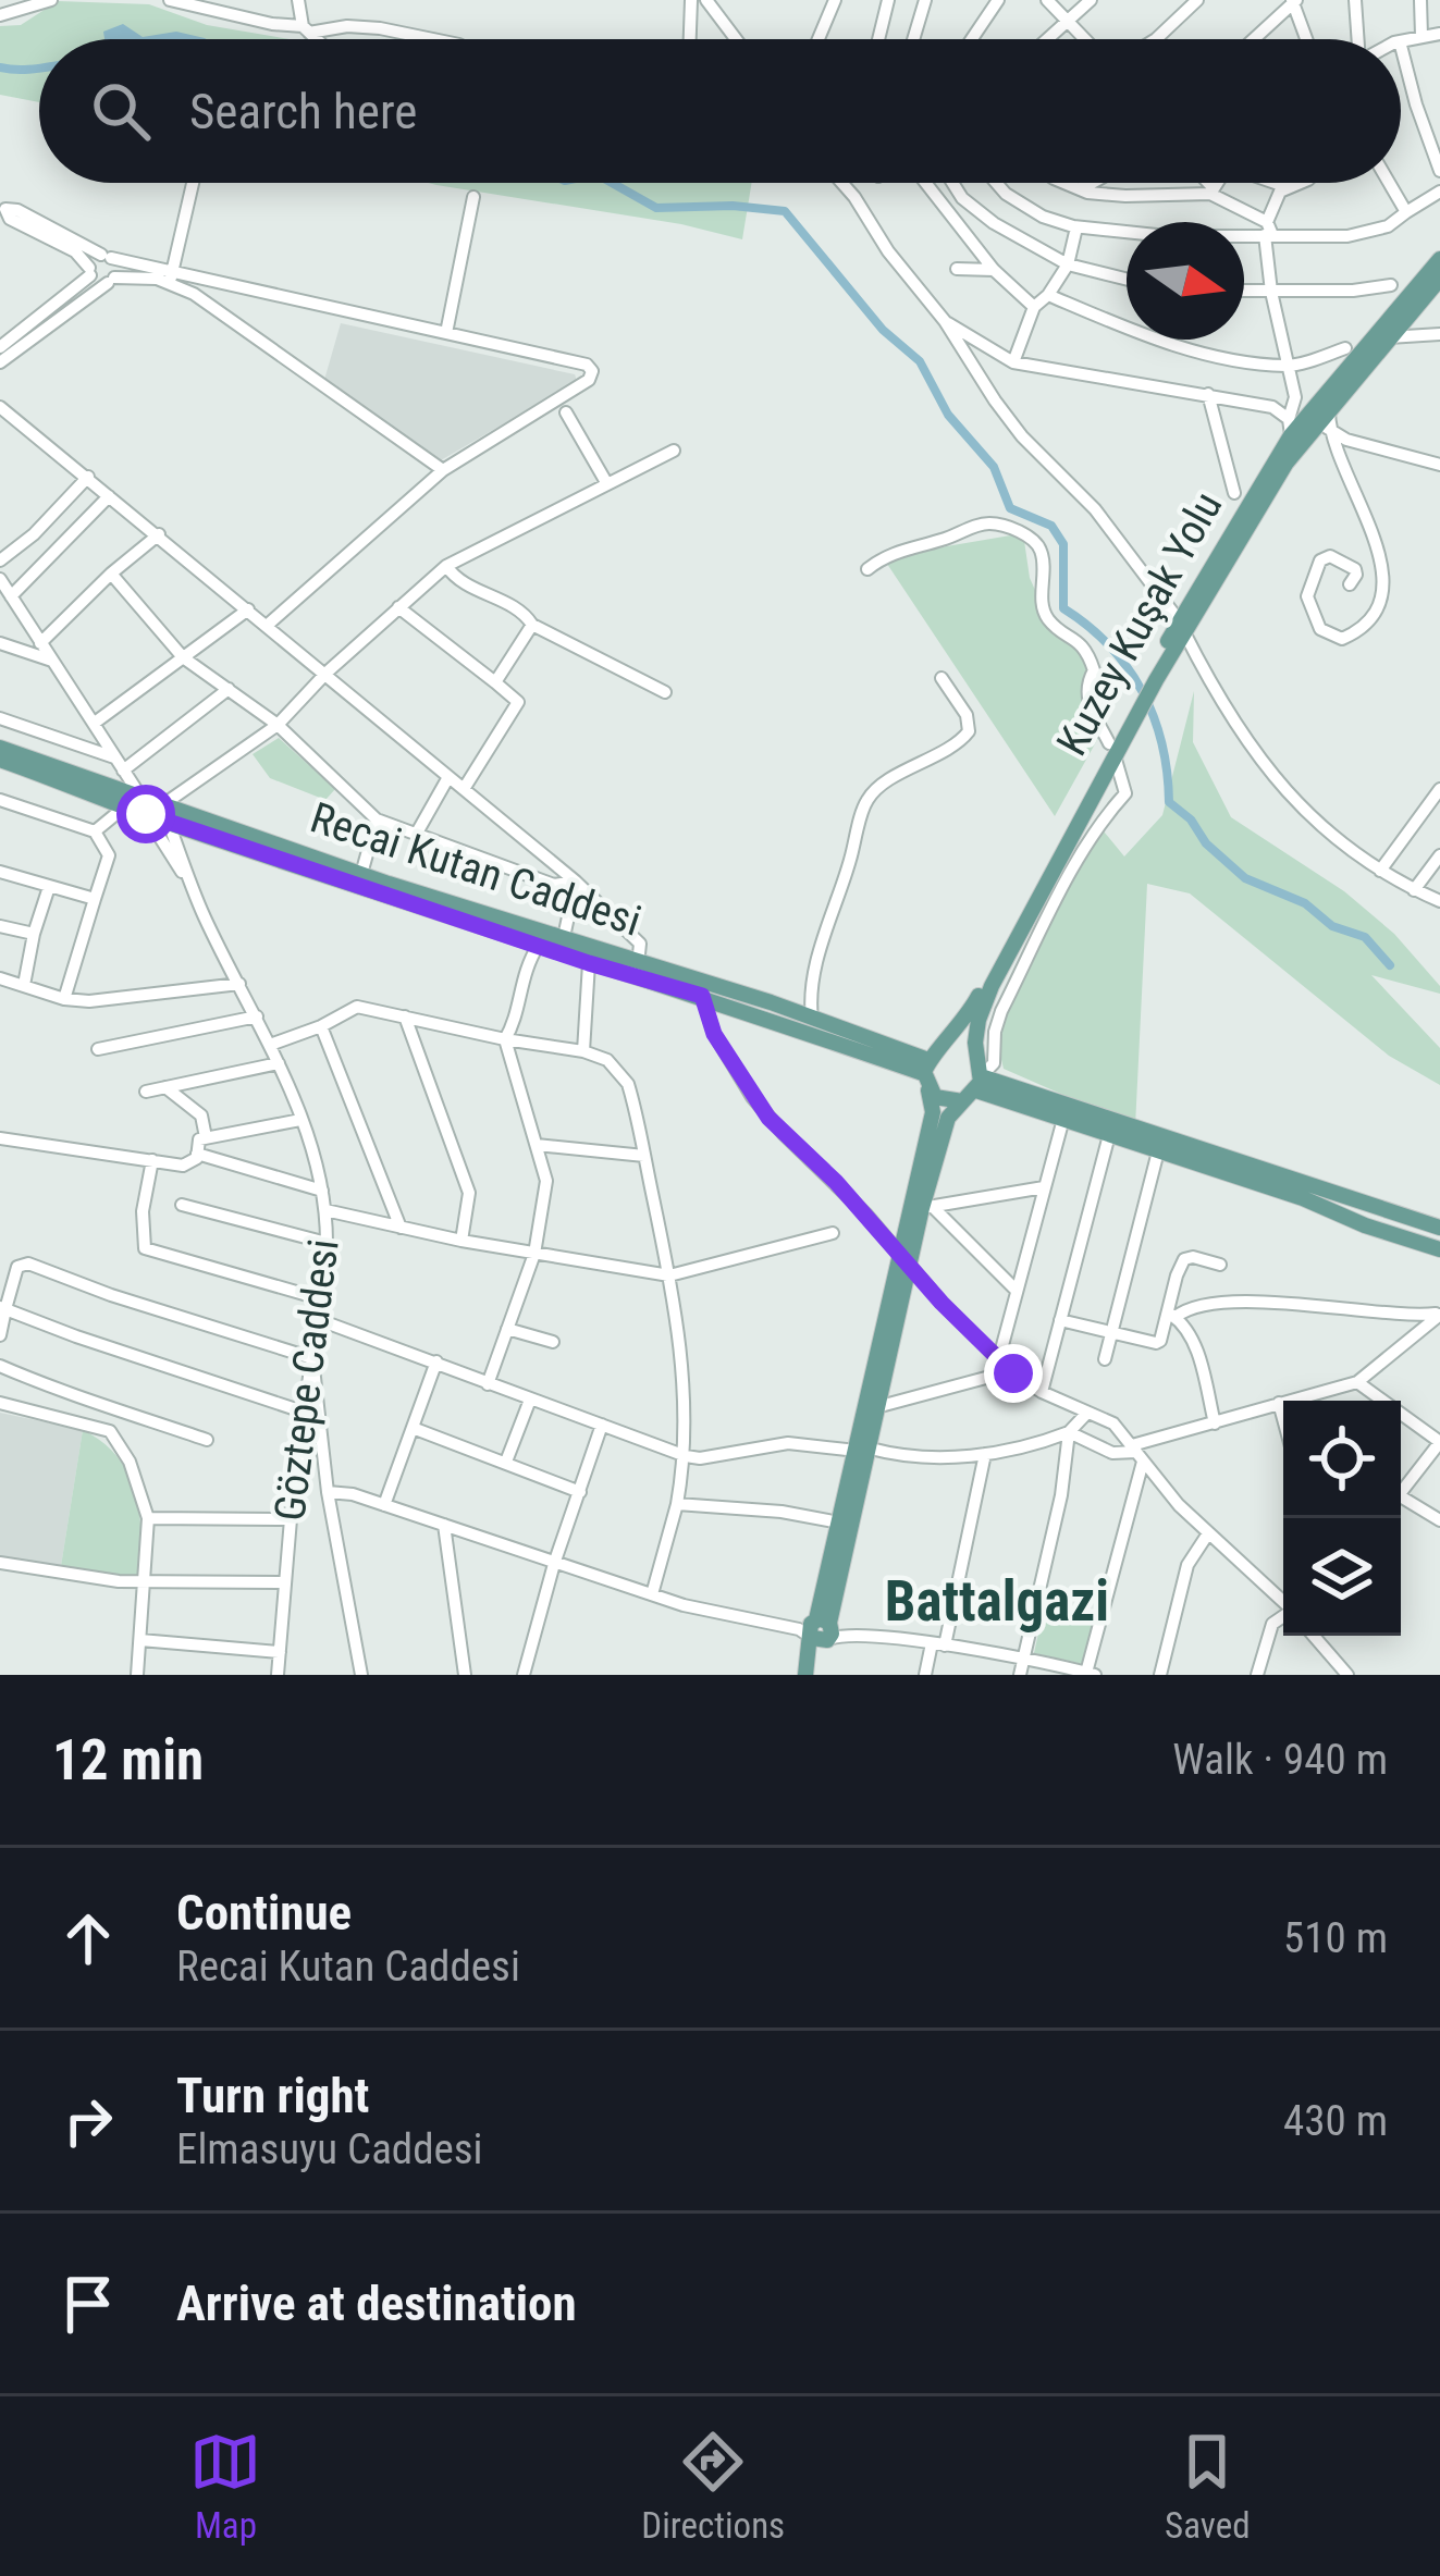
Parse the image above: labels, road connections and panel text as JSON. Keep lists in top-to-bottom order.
{
  "streets": {
    "main road": ["Kuzey Kuşak Yolu", "Recai Kutan Caddesi"],
    "street": ["Göztepe Caddesi"]
  },
  "crossings": [
    ["Kuzey Kuşak Yolu", "Recai Kutan Caddesi"],
    ["Recai Kutan Caddesi", "Göztepe Caddesi"]
  ],
  "districts": ["Battalgazi"],
  "north": "right",
  "page": {
    "search": "Search here",
    "heading": ["12 min", "Walk · 940 m"],
    "list": [
      ["Continue", "Recai Kutan Caddesi", "510 m"],
      ["Turn right", "Elmasuyu Caddesi", "430 m"],
      "Arrive at destination"
    ],
    "nav": ["Map", "Directions", "Saved"]
  }
}
